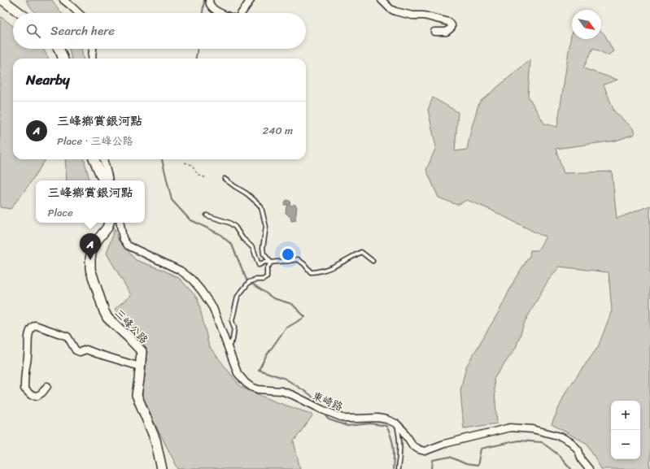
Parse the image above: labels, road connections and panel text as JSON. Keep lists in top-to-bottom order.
{
  "streets": {
    "street": ["三峰公路", "東崎路"]
  },
  "north": "bottom right",
  "page": {
    "search": "Search here",
    "heading": "Nearby",
    "list": [
      {
        "mark": "A",
        "name": "三峰鄉賞銀河點",
        "note": "Place · 三峰公路",
        "value": "240 m"
      }
    ],
    "popup": ["三峰鄉賞銀河點", "Place"],
    "pins": "A",
    "map_buttons": ["+", "−"]
  }
}
